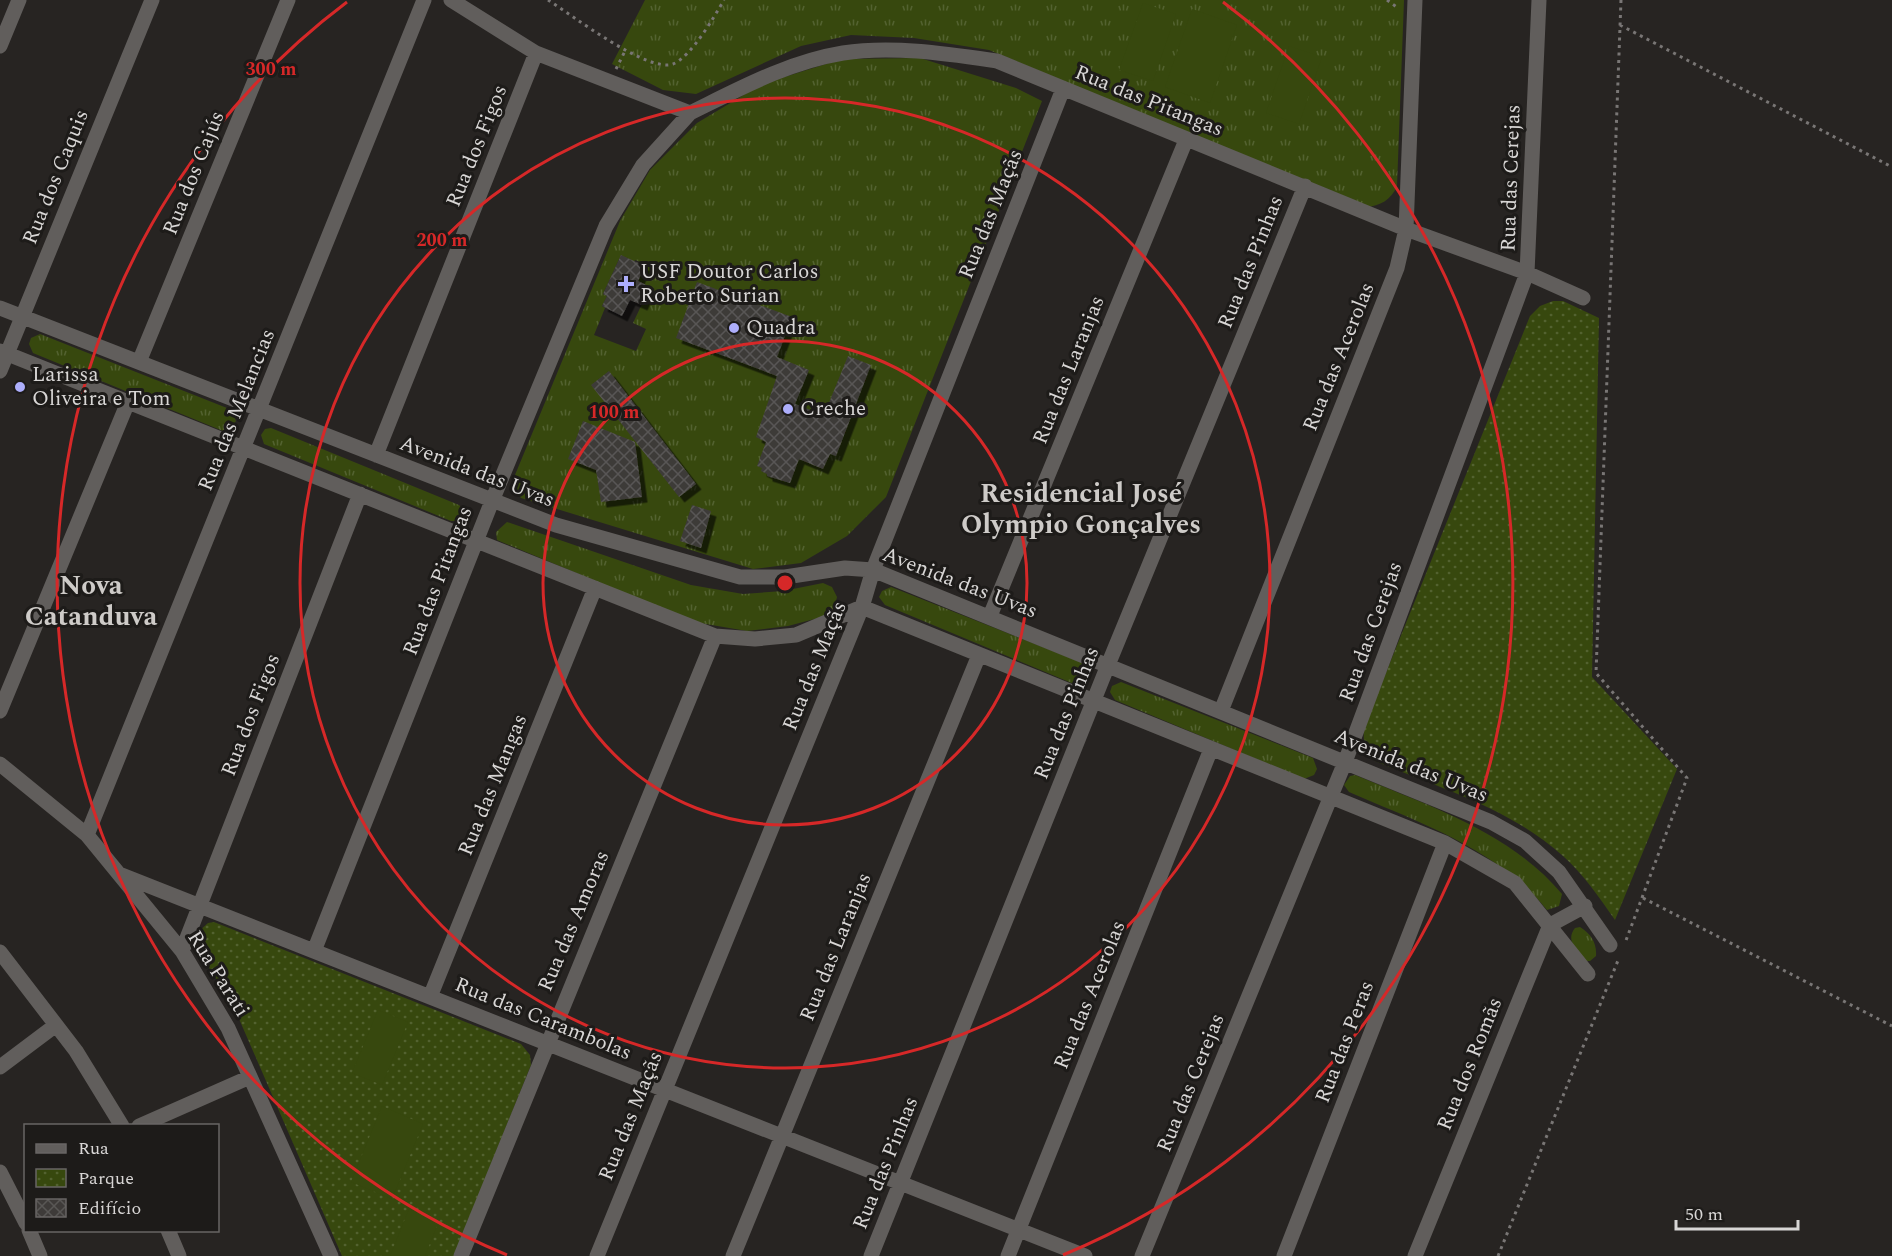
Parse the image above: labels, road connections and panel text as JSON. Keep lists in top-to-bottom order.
{
  "streets": {
    "street": [
      "Rua das Pitangas",
      "Rua dos Figos",
      "Rua dos Cajús",
      "Rua dos Caquis",
      "Rua das Cerejas",
      "Rua das Maçãs",
      "Rua das Pinhas",
      "Rua das Acerolas",
      "Rua das Laranjas",
      "Rua das Melancias",
      "Avenida das Uvas",
      "Rua das Mangas",
      "Rua das Amoras",
      "Rua Parati",
      "Rua das Carambolas",
      "Rua das Peras",
      "Rua dos Romãs"
    ]
  },
  "crossings": [
    ["Rua das Pitangas", "Rua das Cerejas"],
    ["Rua das Pitangas", "Rua das Maçãs"],
    ["Rua das Pitangas", "Rua das Pinhas"],
    ["Rua das Pitangas", "Rua das Acerolas"],
    ["Rua das Pitangas", "Rua das Laranjas"],
    ["Rua das Pitangas", "Avenida das Uvas"],
    ["Rua das Pitangas", "Rua das Carambolas"],
    ["Rua dos Figos", "Avenida das Uvas"],
    ["Rua dos Figos", "Rua Parati"],
    ["Rua dos Figos", "Rua das Carambolas"],
    ["Rua dos Cajús", "Avenida das Uvas"],
    ["Rua dos Caquis", "Avenida das Uvas"],
    ["Rua das Cerejas", "Avenida das Uvas"],
    ["Rua das Maçãs", "Avenida das Uvas"],
    ["Rua das Maçãs", "Rua das Carambolas"],
    ["Rua das Pinhas", "Avenida das Uvas"],
    ["Rua das Pinhas", "Rua das Carambolas"],
    ["Rua das Acerolas", "Avenida das Uvas"],
    ["Rua das Acerolas", "Rua das Carambolas"],
    ["Rua das Laranjas", "Avenida das Uvas"],
    ["Rua das Laranjas", "Rua das Carambolas"],
    ["Rua das Melancias", "Avenida das Uvas"],
    ["Rua das Melancias", "Rua Parati"],
    ["Rua das Mangas", "Rua das Carambolas"],
    ["Rua das Amoras", "Rua das Carambolas"],
    ["Rua Parati", "Rua das Carambolas"]
  ],
  "districts": ["Residencial José Olympio Gonçalves", "Nova Catanduva"],
  "places": {
    "health": ["USF Doutor Carlos Roberto Surian"],
    "other": ["Quadra", "Larissa Oliveira e Tom", "Creche"]
  },
  "legend": ["Rua", "Parque", "Edifício"],
  "scale_bar": "50 m",
  "rings": ["300 m", "200 m", "100 m"]
}
